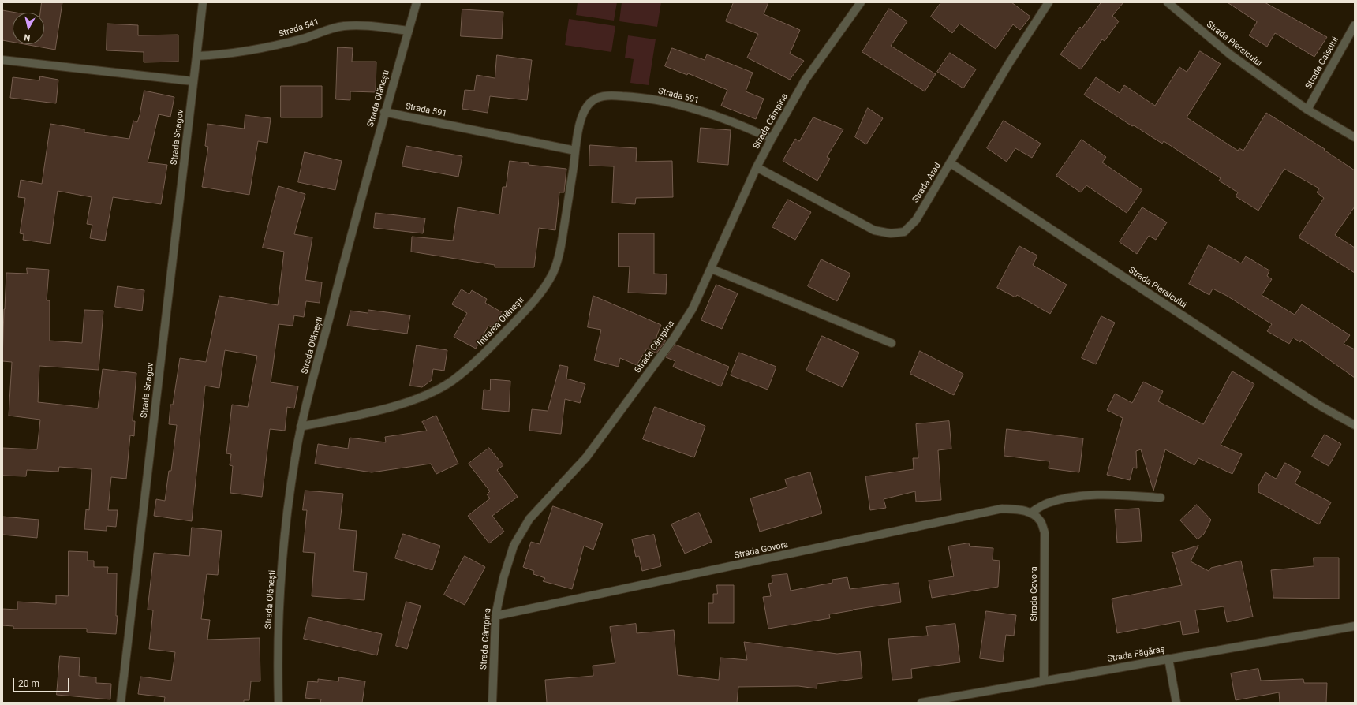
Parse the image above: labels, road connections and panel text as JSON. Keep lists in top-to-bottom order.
{
  "streets": {
    "street": [
      "Strada 541",
      "Strada Piersicului",
      "Strada Caisului",
      "Strada 591",
      "Strada Olănești",
      "Strada Câmpina",
      "Strada Snagov",
      "Strada Arad",
      "Intrarea Olănești",
      "Strada Govora",
      "Strada Făgăraș"
    ]
  },
  "crossings": [
    ["Strada 541", "Strada Olănești"],
    ["Strada 541", "Strada Snagov"],
    ["Strada Piersicului", "Strada Caisului"],
    ["Strada Piersicului", "Strada Arad"],
    ["Strada 591", "Strada Olănești"],
    ["Strada 591", "Strada Câmpina"],
    ["Strada 591", "Intrarea Olănești"],
    ["Strada Olănești", "Intrarea Olănești"],
    ["Strada Câmpina", "Strada Arad"],
    ["Strada Câmpina", "Strada Govora"],
    ["Strada Govora", "Strada Făgăraș"]
  ],
  "scale_bar": "20 m",
  "north": "bottom"
}
